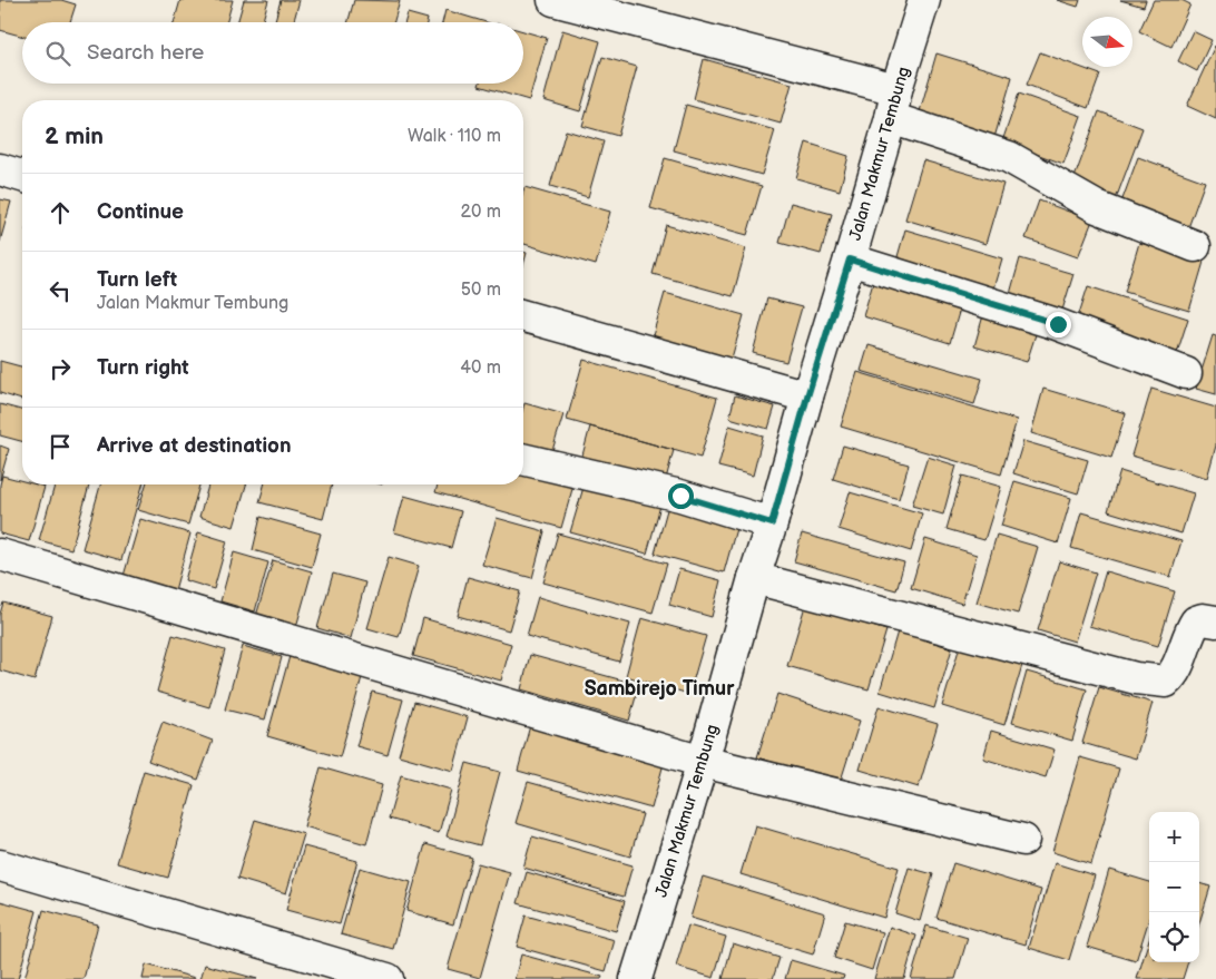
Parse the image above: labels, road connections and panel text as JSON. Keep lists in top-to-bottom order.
{
  "streets": {
    "street": ["Jalan Makmur Tembung"]
  },
  "districts": ["Sambirejo Timur"],
  "north": "right",
  "page": {
    "search": "Search here",
    "heading": ["2 min", "Walk · 110 m"],
    "list": [
      ["Continue", "20 m"],
      ["Turn left", "Jalan Makmur Tembung", "50 m"],
      ["Turn right", "40 m"],
      "Arrive at destination"
    ],
    "map_buttons": ["+", "−"]
  }
}
